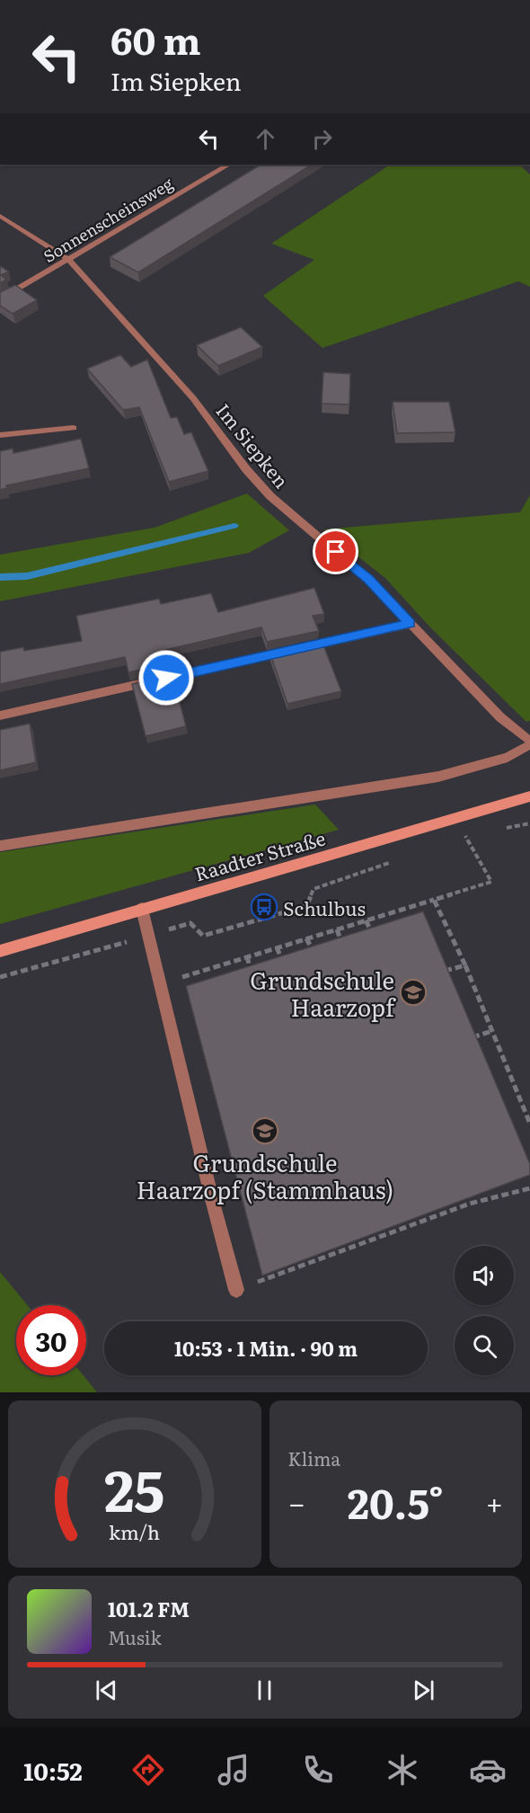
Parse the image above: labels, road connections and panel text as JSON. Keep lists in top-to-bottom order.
{
  "streets": {
    "main road": ["Raadter Straße"],
    "street": ["Sonnenscheinsweg", "Im Siepken"]
  },
  "crossings": [
    ["Sonnenscheinsweg", "Im Siepken"]
  ],
  "places": {
    "bus stop": ["Schulbus"],
    "school or university": ["Grundschule Haarzopf", "Grundschule Haarzopf (Stammhaus)"]
  },
  "page": {
    "turn": ["60 m", "Im Siepken"],
    "limit": "30",
    "trip": "10:53 · 1 Min. · 90 m",
    "tile": "Klima",
    "heat": ["−", "20.5°", "+"],
    "song": ["101.2 FM", "Musik"],
    "tabs": "10:52",
    "gauge": ["25", "km/h"]
  }
}
